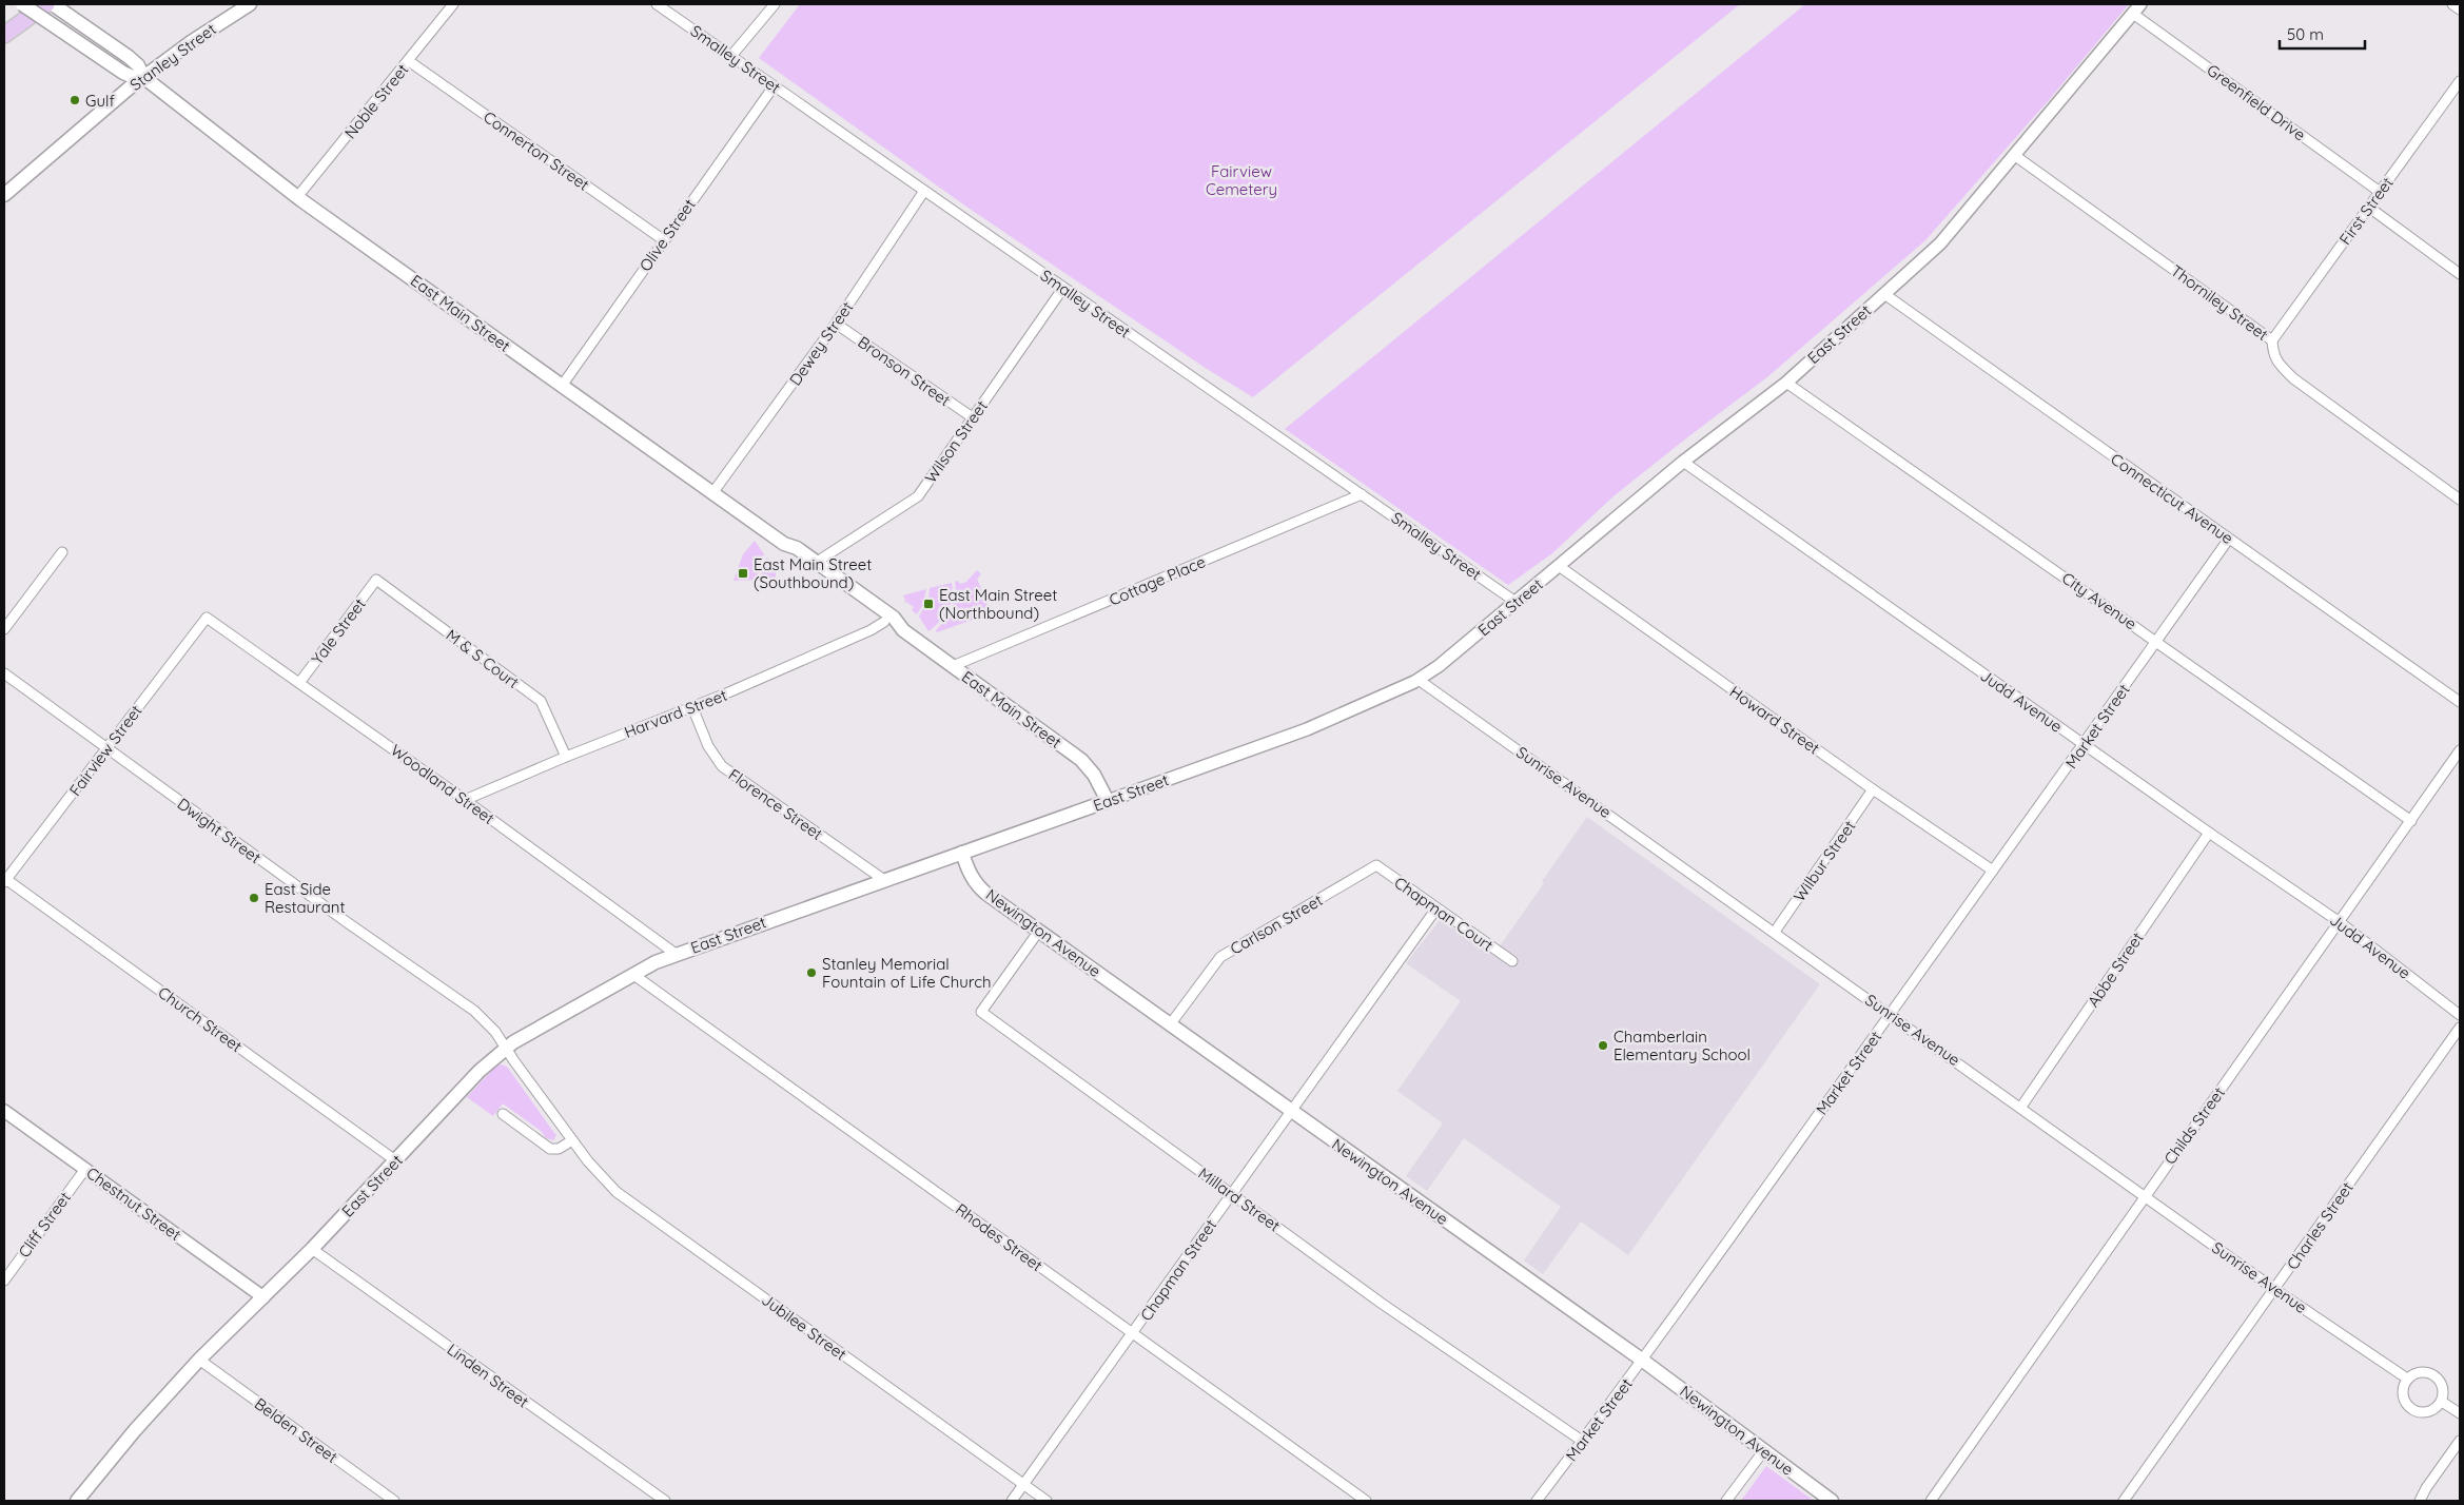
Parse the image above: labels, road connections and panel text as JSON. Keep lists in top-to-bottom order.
{
  "streets": {
    "main road": [
      "Stanley Street",
      "East Main Street",
      "East Street",
      "Newington Avenue"
    ],
    "street": [
      "Smalley Street",
      "Noble Street",
      "Greenfield Drive",
      "Connerton Street",
      "First Street",
      "Olive Street",
      "Thorniley Street",
      "Dewey Street",
      "Bronson Street",
      "Wilson Street",
      "Connecticut Avenue",
      "Cottage Place",
      "City Avenue",
      "Yale Street",
      "M & S Court",
      "Judd Avenue",
      "Harvard Street",
      "Howard Street",
      "Market Street",
      "Fairview Street",
      "Sunrise Avenue",
      "Woodland Street",
      "Florence Street",
      "Dwight Street",
      "Wilbur Street",
      "Chapman Court",
      "Carlson Street",
      "Abbe Street",
      "Church Street",
      "Childs Street",
      "Millard Street",
      "Chestnut Street",
      "Cliff Street",
      "Charles Street",
      "Rhodes Street",
      "Chapman Street",
      "Jubilee Street",
      "Linden Street",
      "Belden Street"
    ]
  },
  "crossings": [
    ["Stanley Street", "East Main Street"],
    ["Smalley Street", "Olive Street"],
    ["Smalley Street", "East Street"],
    ["Smalley Street", "Dewey Street"],
    ["Smalley Street", "Wilson Street"],
    ["Smalley Street", "Cottage Place"],
    ["Noble Street", "Connerton Street"],
    ["Noble Street", "East Main Street"],
    ["Greenfield Drive", "First Street"],
    ["Greenfield Drive", "East Street"],
    ["Connerton Street", "Olive Street"],
    ["First Street", "Thorniley Street"],
    ["Olive Street", "East Main Street"],
    ["Thorniley Street", "East Street"],
    ["East Main Street", "East Street"],
    ["East Main Street", "Dewey Street"],
    ["East Main Street", "Wilson Street"],
    ["East Main Street", "Cottage Place"],
    ["East Main Street", "Harvard Street"],
    ["East Street", "Connecticut Avenue"],
    ["East Street", "City Avenue"],
    ["East Street", "Judd Avenue"],
    ["East Street", "Howard Street"],
    ["East Street", "Sunrise Avenue"],
    ["East Street", "Woodland Street"],
    ["East Street", "Florence Street"],
    ["East Street", "Dwight Street"],
    ["East Street", "Newington Avenue"],
    ["East Street", "Church Street"],
    ["East Street", "Chestnut Street"],
    ["East Street", "Rhodes Street"],
    ["East Street", "Jubilee Street"],
    ["East Street", "Linden Street"],
    ["East Street", "Belden Street"],
    ["Dewey Street", "Bronson Street"],
    ["Bronson Street", "Wilson Street"],
    ["Connecticut Avenue", "Market Street"],
    ["City Avenue", "Market Street"],
    ["City Avenue", "Childs Street"],
    ["Yale Street", "M & S Court"],
    ["Yale Street", "Woodland Street"],
    ["M & S Court", "Harvard Street"],
    ["Judd Avenue", "Market Street"],
    ["Judd Avenue", "Abbe Street"],
    ["Judd Avenue", "Childs Street"],
    ["Harvard Street", "Woodland Street"],
    ["Harvard Street", "Florence Street"],
    ["Howard Street", "Market Street"],
    ["Howard Street", "Wilbur Street"],
    ["Market Street", "Sunrise Avenue"],
    ["Market Street", "Newington Avenue"],
    ["Market Street", "Millard Street"],
    ["Fairview Street", "Woodland Street"],
    ["Fairview Street", "Dwight Street"],
    ["Fairview Street", "Church Street"],
    ["Sunrise Avenue", "Wilbur Street"],
    ["Sunrise Avenue", "Abbe Street"],
    ["Sunrise Avenue", "Childs Street"],
    ["Sunrise Avenue", "Charles Street"],
    ["Dwight Street", "Jubilee Street"],
    ["Chapman Court", "Carlson Street"],
    ["Chapman Court", "Chapman Street"],
    ["Carlson Street", "Newington Avenue"],
    ["Newington Avenue", "Millard Street"],
    ["Newington Avenue", "Chapman Street"],
    ["Millard Street", "Chapman Street"],
    ["Chestnut Street", "Cliff Street"],
    ["Rhodes Street", "Chapman Street"],
    ["Chapman Street", "Jubilee Street"]
  ],
  "parks": ["Fairview Cemetery"],
  "places": {
    "other": [
      "Gulf",
      "East Side Restaurant",
      "Stanley Memorial Fountain of Life Church",
      "Chamberlain Elementary School"
    ],
    "transit": ["East Main Street (Southbound)", "East Main Street (Northbound)"]
  },
  "scale_bar": "50 m"
}
